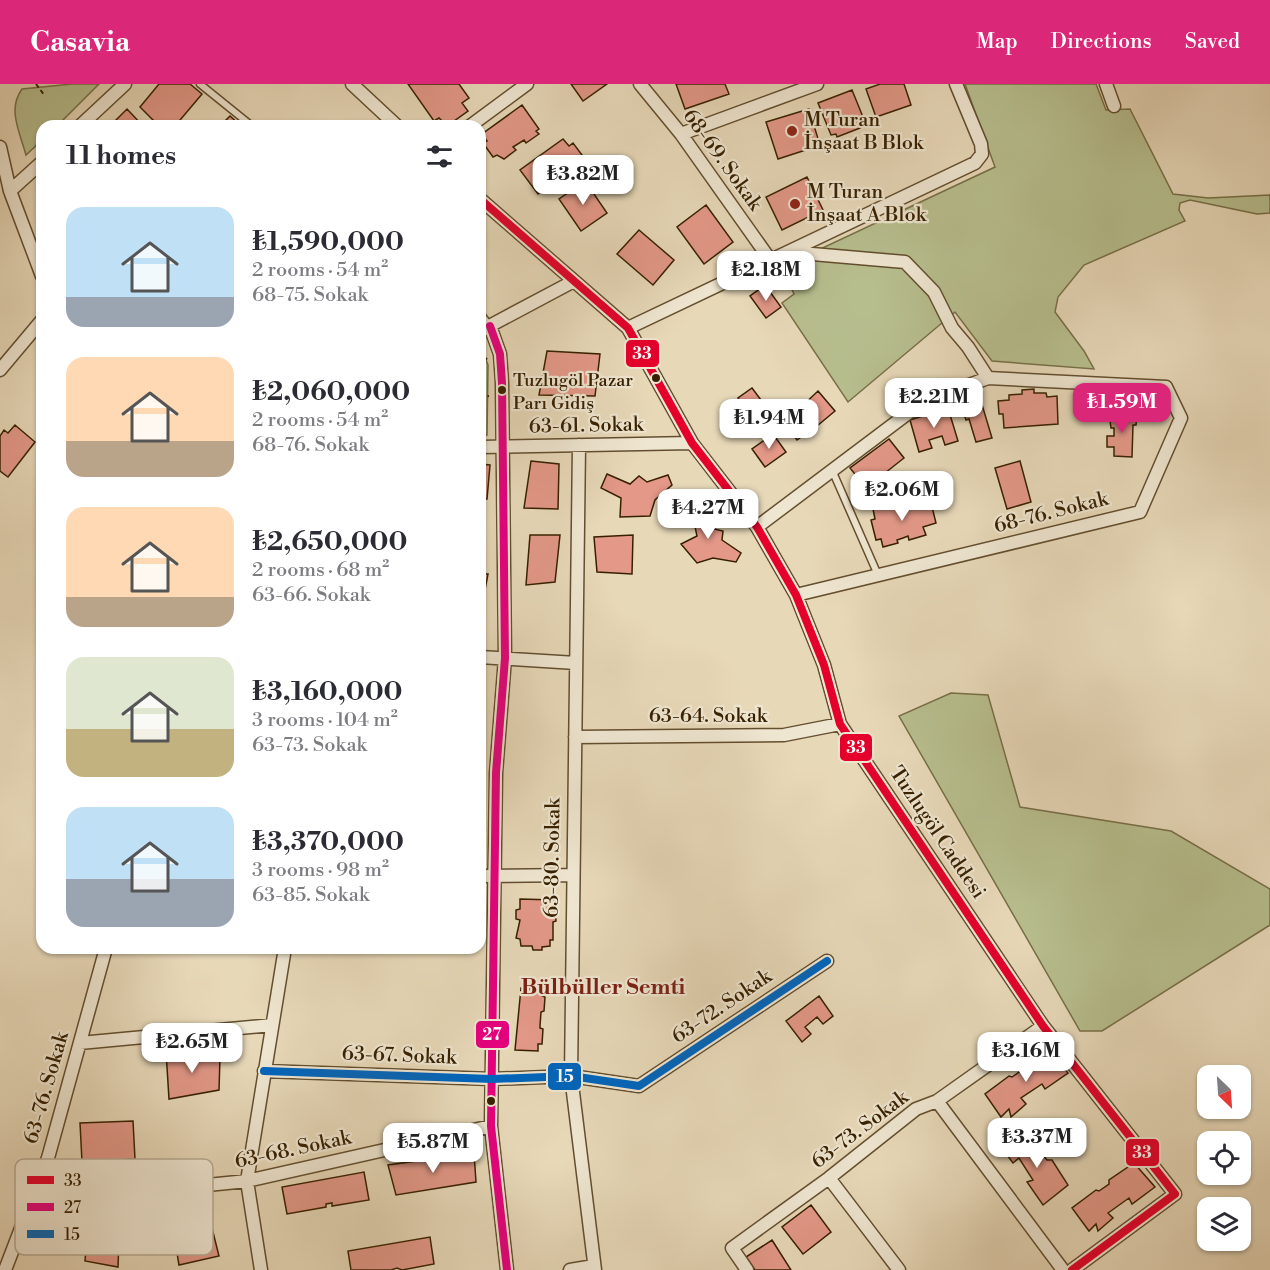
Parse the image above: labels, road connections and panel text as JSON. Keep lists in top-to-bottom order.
{
  "streets": {
    "street": [
      "68-69. Sokak",
      "63-61. Sokak",
      "68-76. Sokak",
      "63-64. Sokak",
      "Tuzlugöl Caddesi",
      "63-80. Sokak",
      "63-72. Sokak",
      "63-67. Sokak",
      "63-76. Sokak",
      "63-73. Sokak",
      "63-68. Sokak"
    ]
  },
  "crossings": [
    ["63-61. Sokak", "Tuzlugöl Caddesi"],
    ["63-61. Sokak", "63-80. Sokak"],
    ["68-76. Sokak", "Tuzlugöl Caddesi"],
    ["63-64. Sokak", "Tuzlugöl Caddesi"],
    ["63-64. Sokak", "63-80. Sokak"],
    ["Tuzlugöl Caddesi", "63-73. Sokak"],
    ["63-80. Sokak", "63-67. Sokak"],
    ["63-72. Sokak", "63-67. Sokak"]
  ],
  "districts": ["Bülbüller Semti"],
  "places": ["M Turan İnşaat B Blok", "M Turan İnşaat A Blok", "Tuzlugöl Pazar Parı Gidiş"],
  "lines": ["transit line 33", "transit line 27", "transit line 15"],
  "legend": ["33", "27", "15"],
  "north": "bottom right",
  "page": {
    "header": "Casavia",
    "nav": ["Map", "Directions", "Saved"],
    "heading": "11 homes",
    "price": [
      "₺3.82M",
      "₺2.18M",
      "₺2.21M",
      "₺1.59M",
      "₺1.94M",
      "₺2.06M",
      "₺4.27M",
      "₺2.65M",
      "₺3.16M",
      "₺3.37M",
      "₺5.87M"
    ],
    "list": [
      {
        "name": "₺1,590,000",
        "note": "2 rooms · 54 m² · 68-75. Sokak"
      },
      {
        "name": "₺2,060,000",
        "note": "2 rooms · 54 m² · 68-76. Sokak"
      },
      {
        "name": "₺2,650,000",
        "note": "2 rooms · 68 m² · 63-66. Sokak"
      },
      {
        "name": "₺3,160,000",
        "note": "3 rooms · 104 m² · 63-73. Sokak"
      },
      {
        "name": "₺3,370,000",
        "note": "3 rooms · 98 m² · 63-85. Sokak"
      }
    ]
  }
}
